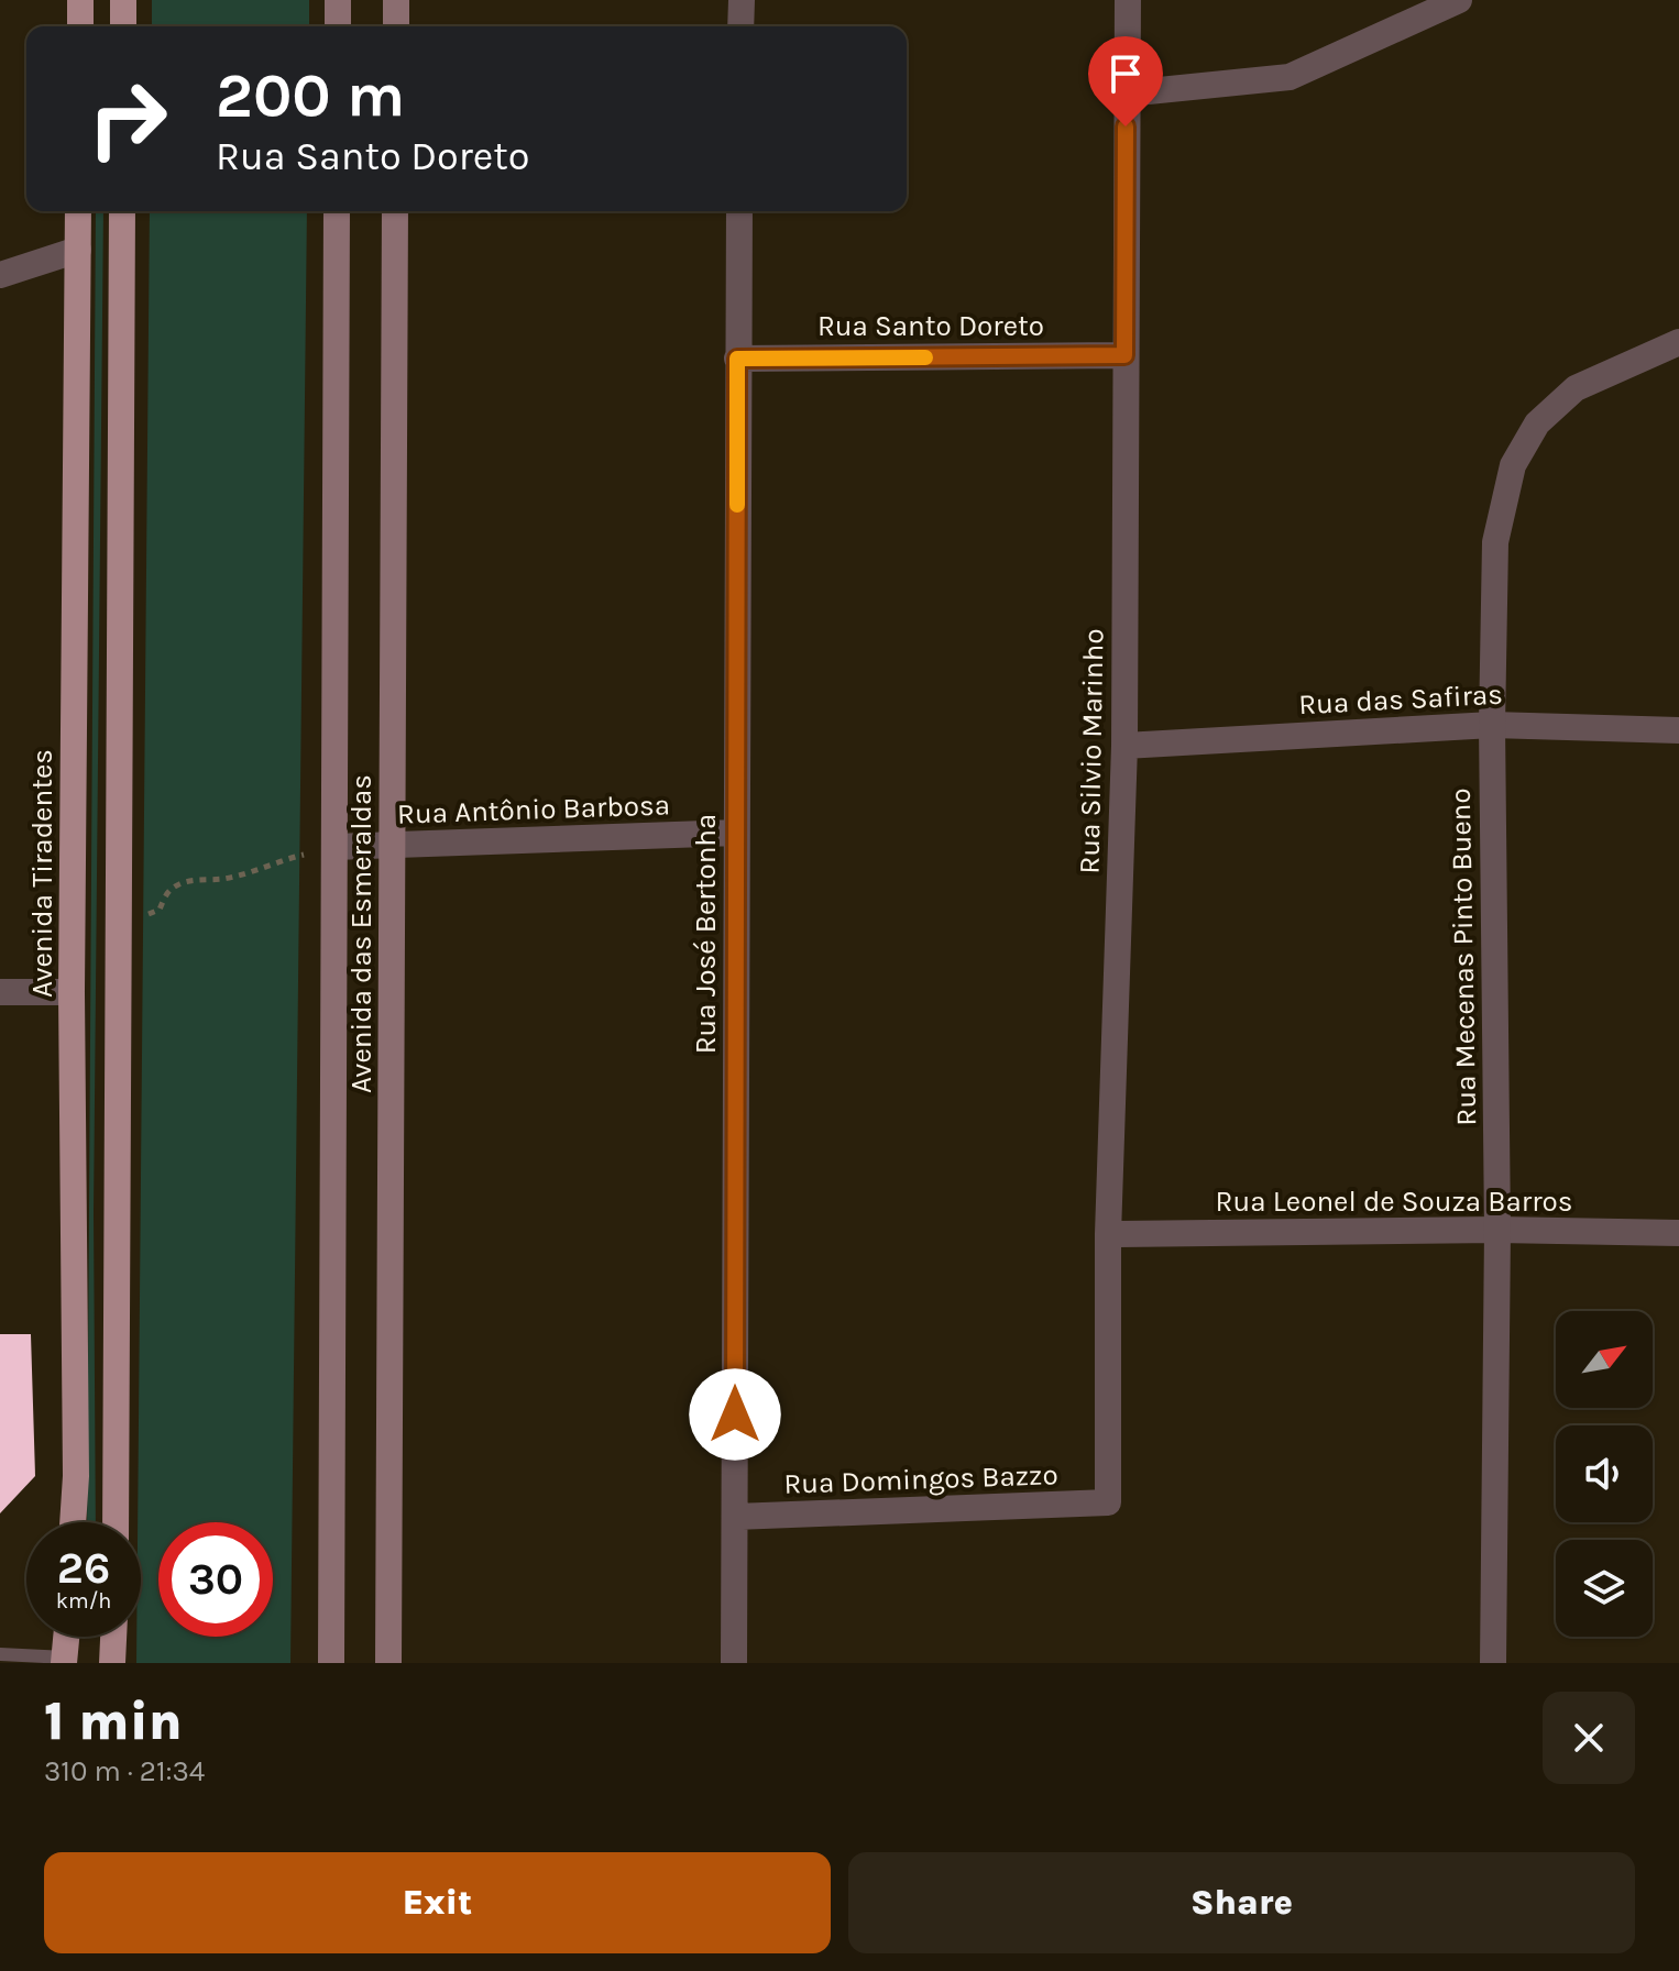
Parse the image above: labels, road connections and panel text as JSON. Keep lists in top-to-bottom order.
{
  "streets": {
    "main road": ["Avenida Tiradentes", "Avenida das Esmeraldas"],
    "street": [
      "Rua Santo Doreto",
      "Rua das Safiras",
      "Rua Silvio Marinho",
      "Rua Antônio Barbosa",
      "Rua José Bertonha",
      "Rua Mecenas Pinto Bueno",
      "Rua Leonel de Souza Barros",
      "Rua Domingos Bazzo"
    ]
  },
  "crossings": [
    ["Rua Santo Doreto", "Rua Silvio Marinho"],
    ["Rua Santo Doreto", "Rua José Bertonha"],
    ["Rua das Safiras", "Rua Silvio Marinho"],
    ["Rua das Safiras", "Rua Mecenas Pinto Bueno"],
    ["Rua Silvio Marinho", "Rua Leonel de Souza Barros"],
    ["Rua Silvio Marinho", "Rua Domingos Bazzo"],
    ["Rua Antônio Barbosa", "Avenida das Esmeraldas"],
    ["Rua Antônio Barbosa", "Rua José Bertonha"],
    ["Rua José Bertonha", "Rua Domingos Bazzo"],
    ["Rua Mecenas Pinto Bueno", "Rua Leonel de Souza Barros"]
  ],
  "north": "top right",
  "page": {
    "turn": ["200 m", "Rua Santo Doreto"],
    "speed": "26 km/h",
    "limit": "30",
    "heading": ["1 min", "310 m · 21:34"],
    "buttons": ["Exit", "Share"]
  }
}
